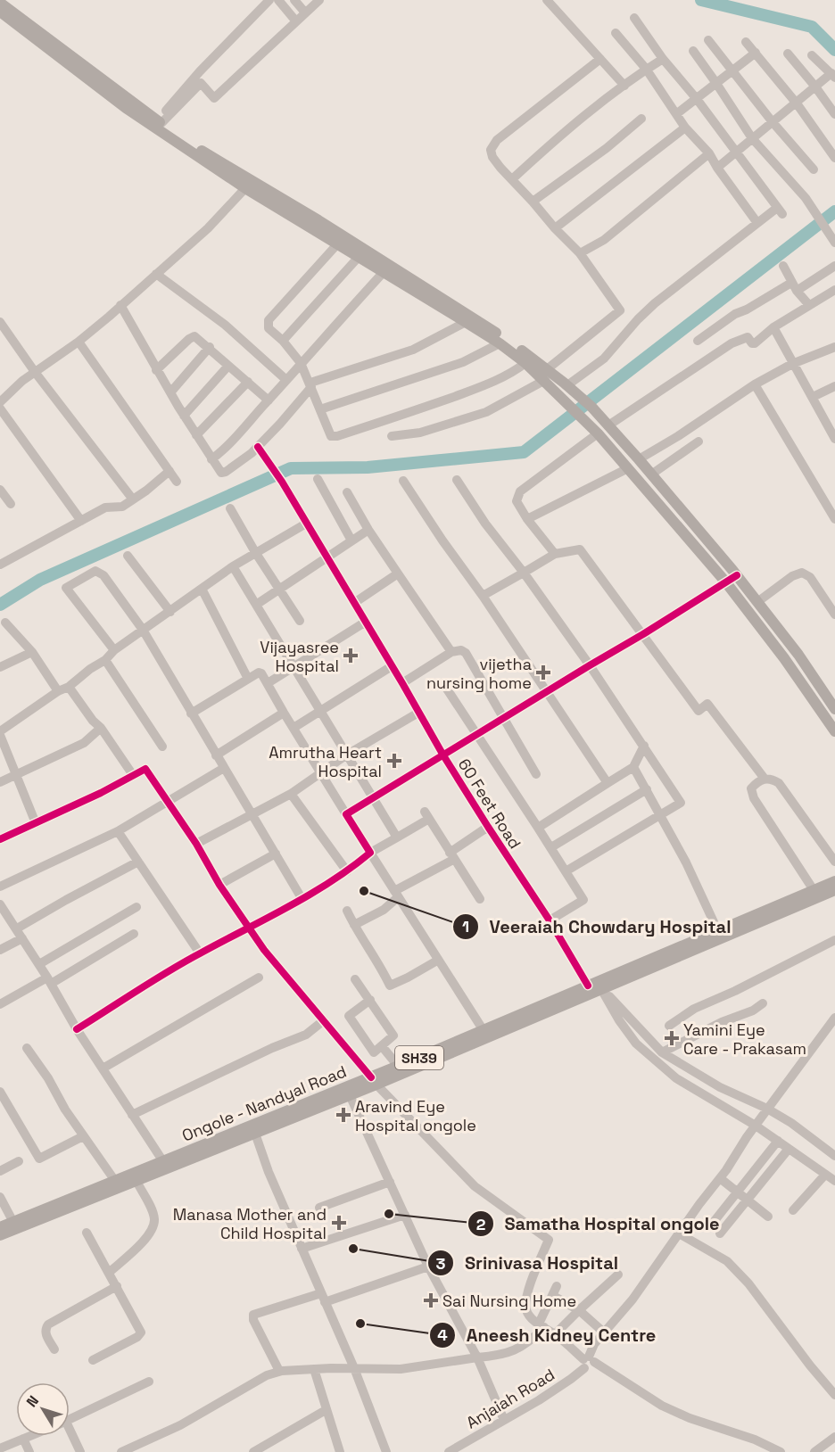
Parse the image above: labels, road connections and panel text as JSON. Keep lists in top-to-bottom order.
{
  "streets": {
    "main road": ["SH39", "Ongole - Nandyal Road"],
    "street": ["60 Feet Road", "Anjaiah Road"]
  },
  "crossings": [
    ["60 Feet Road", "Ongole - Nandyal Road"]
  ],
  "places": {
    "health": [
      "Vijayasree Hospital",
      "vijetha nursing home",
      "Amrutha Heart Hospital",
      "Yamini Eye Care - Prakasam",
      "Aravind Eye Hospital ongole",
      "Manasa Mother and Child Hospital",
      "Sai Nursing Home"
    ],
    "other": [
      "Veeraiah Chowdary Hospital",
      "Samatha Hospital ongole",
      "Srinivasa Hospital",
      "Aneesh Kidney Centre"
    ]
  },
  "north": "top left"
}
